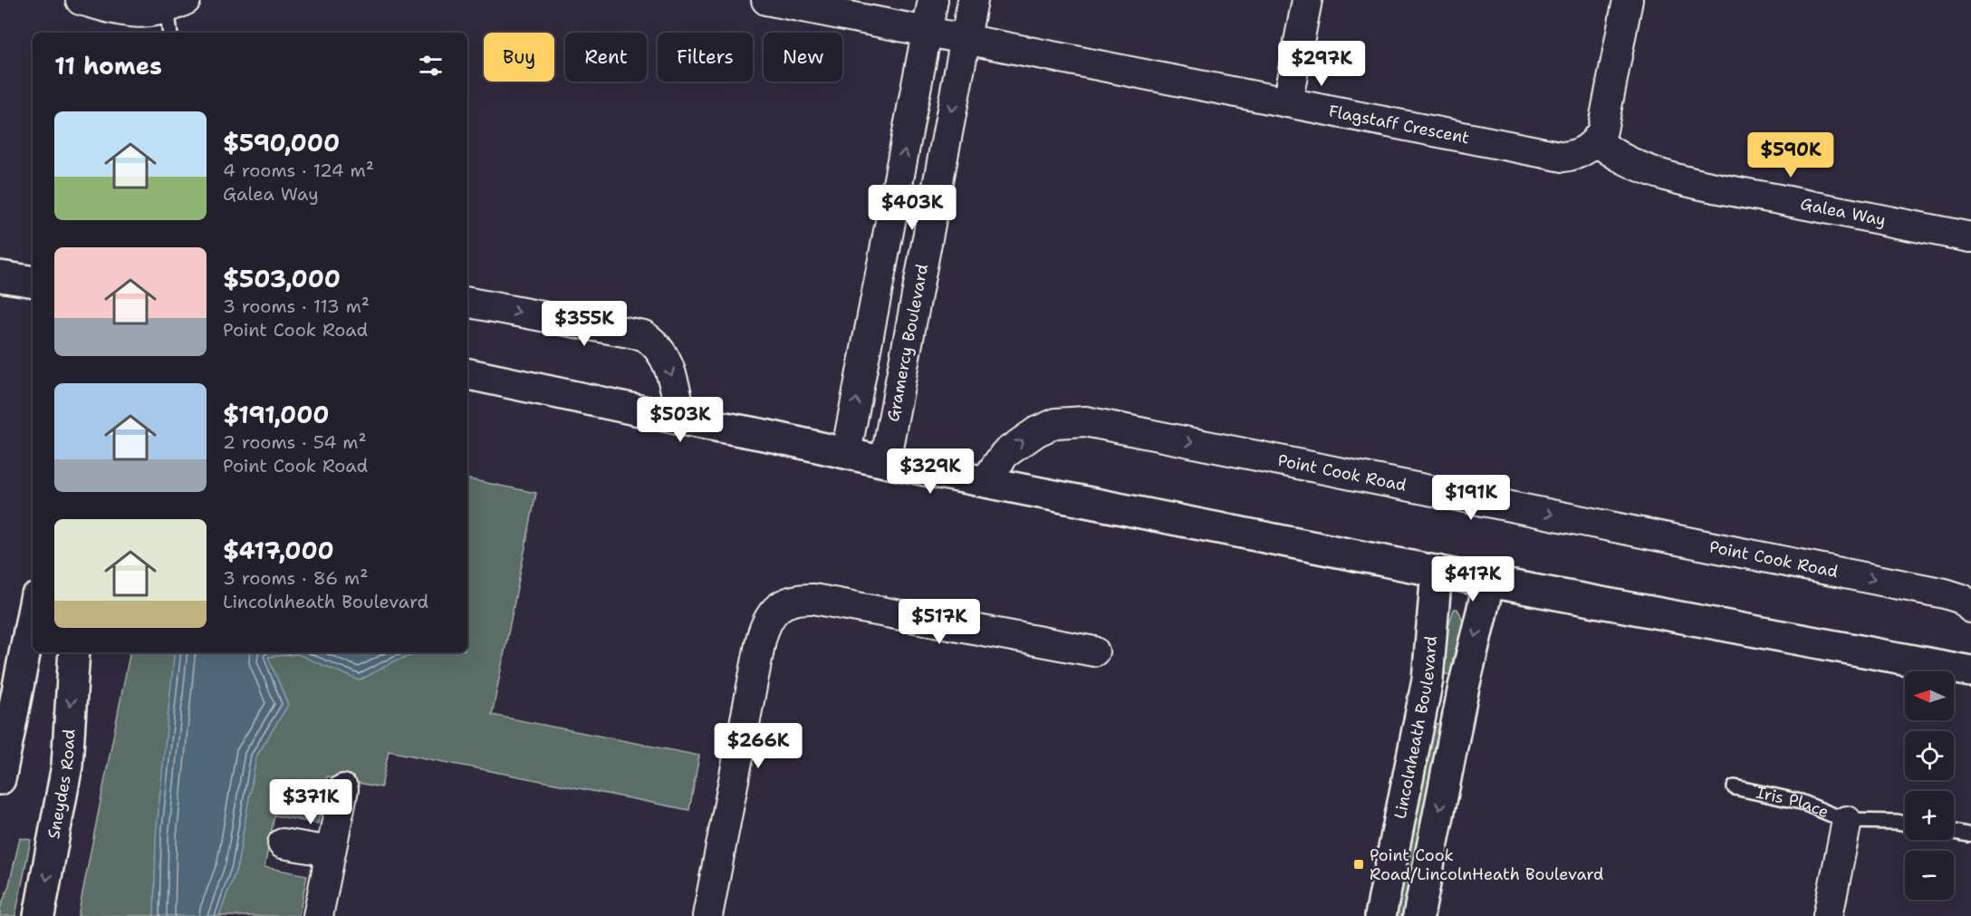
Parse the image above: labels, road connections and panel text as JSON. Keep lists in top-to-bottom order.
{
  "streets": {
    "main road": ["Lincolnheath Boulevard", "Sneydes Road"],
    "street": [
      "Flagstaff Crescent",
      "Galea Way",
      "Gramercy Boulevard",
      "Point Cook Road",
      "Iris Place"
    ]
  },
  "crossings": [
    ["Flagstaff Crescent", "Galea Way"],
    ["Flagstaff Crescent", "Gramercy Boulevard"]
  ],
  "one_way": ["Point Cook Road"],
  "places": {
    "transit": ["Point Cook Road/LincolnHeath Boulevard"]
  },
  "north": "left",
  "page": {
    "chip": [
      "Buy",
      "Rent",
      "Filters",
      "New"
    ],
    "heading": "11 homes",
    "price": [
      "$297K",
      "$590K",
      "$403K",
      "$355K",
      "$503K",
      "$329K",
      "$191K",
      "$417K",
      "$517K",
      "$266K",
      "$371K"
    ],
    "list": [
      {
        "name": "$590,000",
        "note": "4 rooms · 124 m² · Galea Way"
      },
      {
        "name": "$503,000",
        "note": "3 rooms · 113 m² · Point Cook Road"
      },
      {
        "name": "$191,000",
        "note": "2 rooms · 54 m² · Point Cook Road"
      },
      {
        "name": "$417,000",
        "note": "3 rooms · 86 m² · Lincolnheath Boulevard"
      }
    ],
    "map_buttons": ["+", "−"]
  }
}
